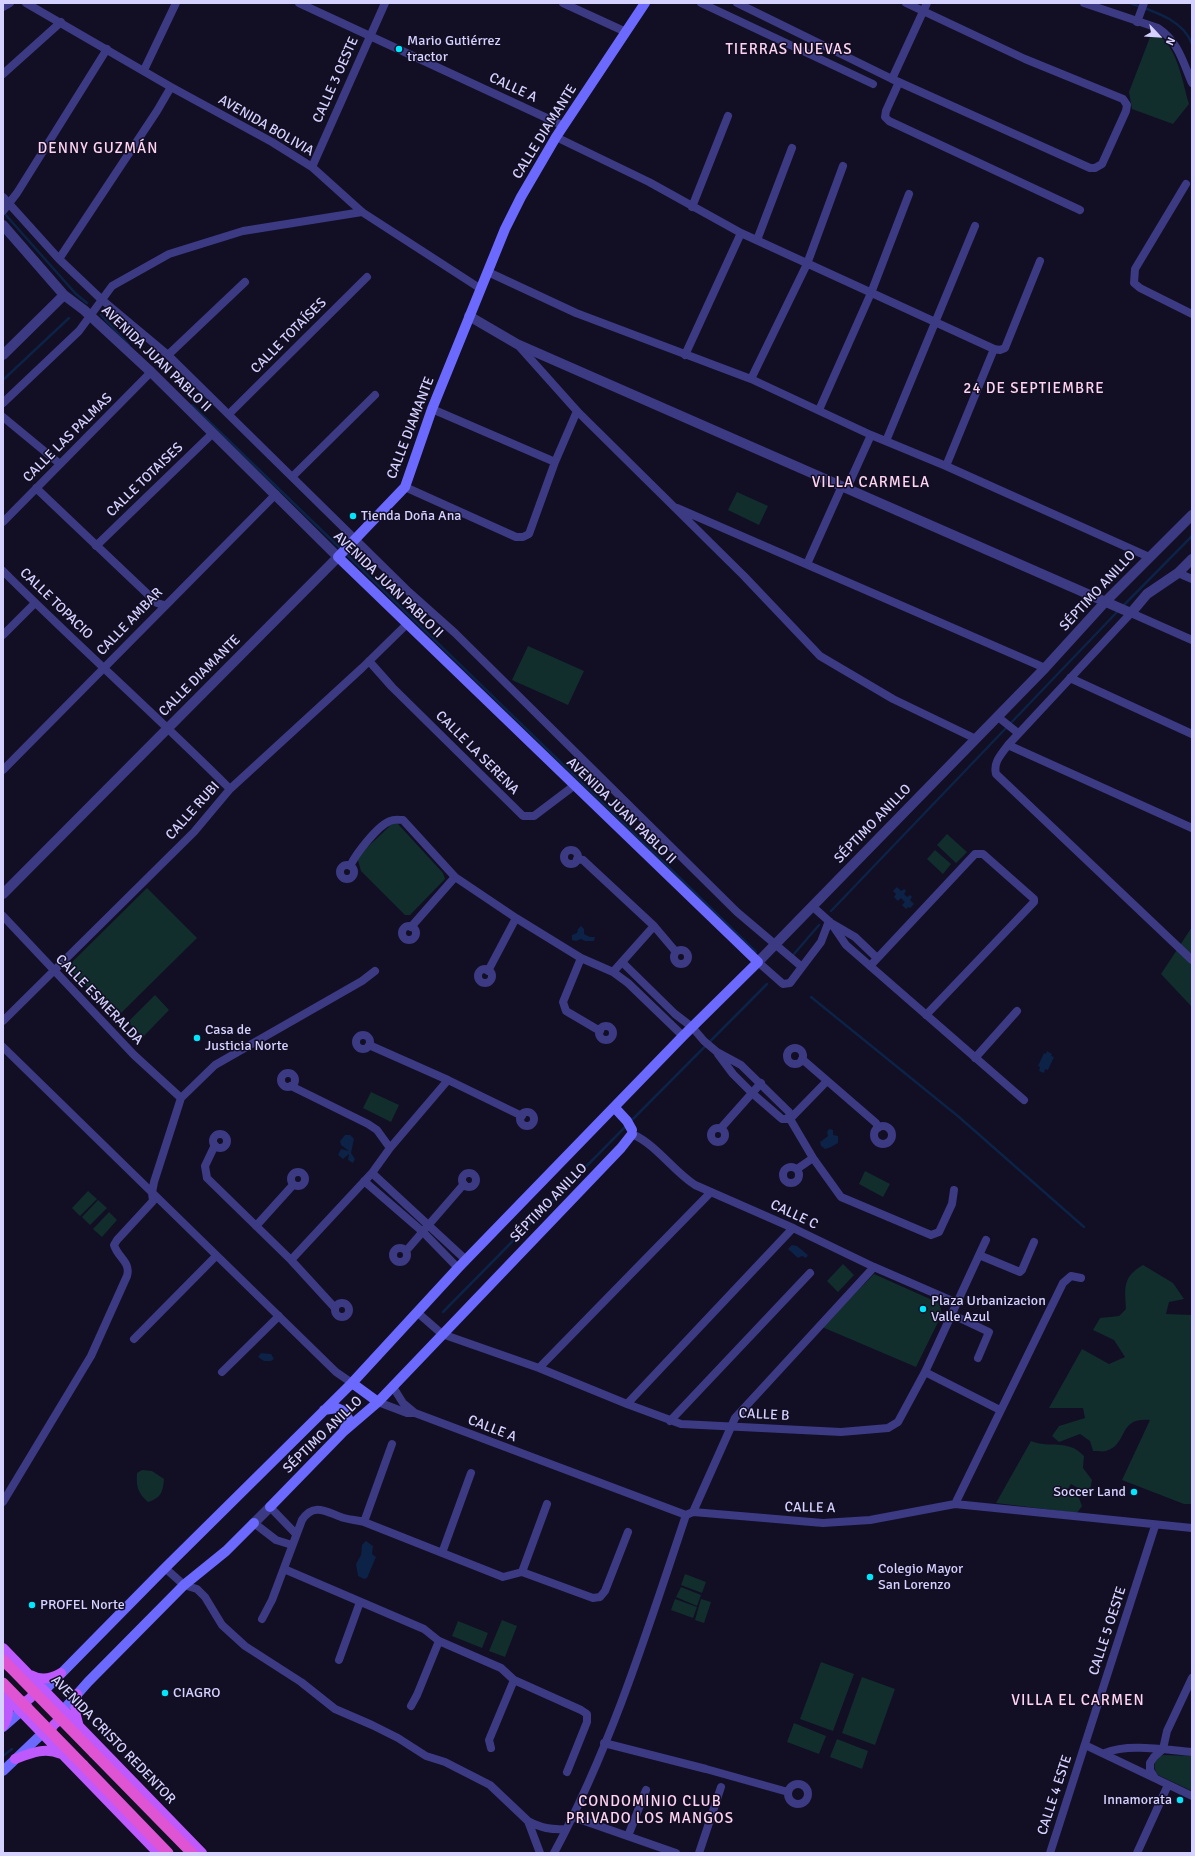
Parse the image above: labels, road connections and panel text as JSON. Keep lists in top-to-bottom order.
{
  "streets": {
    "highway": ["AVENIDA CRISTO REDENTOR"],
    "main road": ["CALLE DIAMANTE", "AVENIDA JUAN PABLO II", "SÉPTIMO ANILLO"],
    "street": [
      "CALLE 3 OESTE",
      "CALLE A",
      "AVENIDA BOLIVIA",
      "CALLE TOTAÍSES",
      "CALLE LAS PALMAS",
      "CALLE TOTAISES",
      "CALLE TOPACIO",
      "CALLE AMBAR",
      "CALLE LA SERENA",
      "CALLE RUBI",
      "CALLE ESMERALDA",
      "CALLE C",
      "CALLE B",
      "CALLE 5 OESTE",
      "CALLE 4 ESTE"
    ]
  },
  "crossings": [
    ["CALLE 3 OESTE", "CALLE A"],
    ["CALLE 3 OESTE", "AVENIDA BOLIVIA"],
    ["CALLE A", "CALLE DIAMANTE"],
    ["CALLE A", "SÉPTIMO ANILLO"],
    ["CALLE A", "CALLE 5 OESTE"],
    ["AVENIDA BOLIVIA", "CALLE DIAMANTE"],
    ["CALLE DIAMANTE", "AVENIDA JUAN PABLO II"],
    ["CALLE DIAMANTE", "CALLE TOPACIO"],
    ["AVENIDA JUAN PABLO II", "CALLE LAS PALMAS"],
    ["AVENIDA JUAN PABLO II", "CALLE TOTAISES"],
    ["AVENIDA JUAN PABLO II", "SÉPTIMO ANILLO"],
    ["AVENIDA JUAN PABLO II", "CALLE AMBAR"],
    ["AVENIDA JUAN PABLO II", "CALLE LA SERENA"],
    ["AVENIDA JUAN PABLO II", "CALLE RUBI"],
    ["SÉPTIMO ANILLO", "CALLE C"],
    ["SÉPTIMO ANILLO", "CALLE B"],
    ["SÉPTIMO ANILLO", "AVENIDA CRISTO REDENTOR"],
    ["CALLE TOPACIO", "CALLE AMBAR"],
    ["CALLE TOPACIO", "CALLE RUBI"],
    ["CALLE LA SERENA", "CALLE RUBI"],
    ["CALLE RUBI", "CALLE ESMERALDA"],
    ["CALLE C", "CALLE B"],
    ["CALLE 5 OESTE", "CALLE 4 ESTE"]
  ],
  "districts": [
    "TIERRAS NUEVAS",
    "DENNY GUZMÁN",
    "24 DE SEPTIEMBRE",
    "VILLA CARMELA",
    "VILLA EL CARMEN",
    "CONDOMINIO CLUB PRIVADO LOS MANGOS"
  ],
  "places": [
    "Mario Gutiérrez tractor",
    "Tienda Doña Ana",
    "Casa de Justicia Norte",
    "Plaza Urbanizacion Valle Azul",
    "Soccer Land",
    "Colegio Mayor San Lorenzo",
    "PROFEL Norte",
    "CIAGRO",
    "Innamorata"
  ],
  "north": "bottom right"
}
